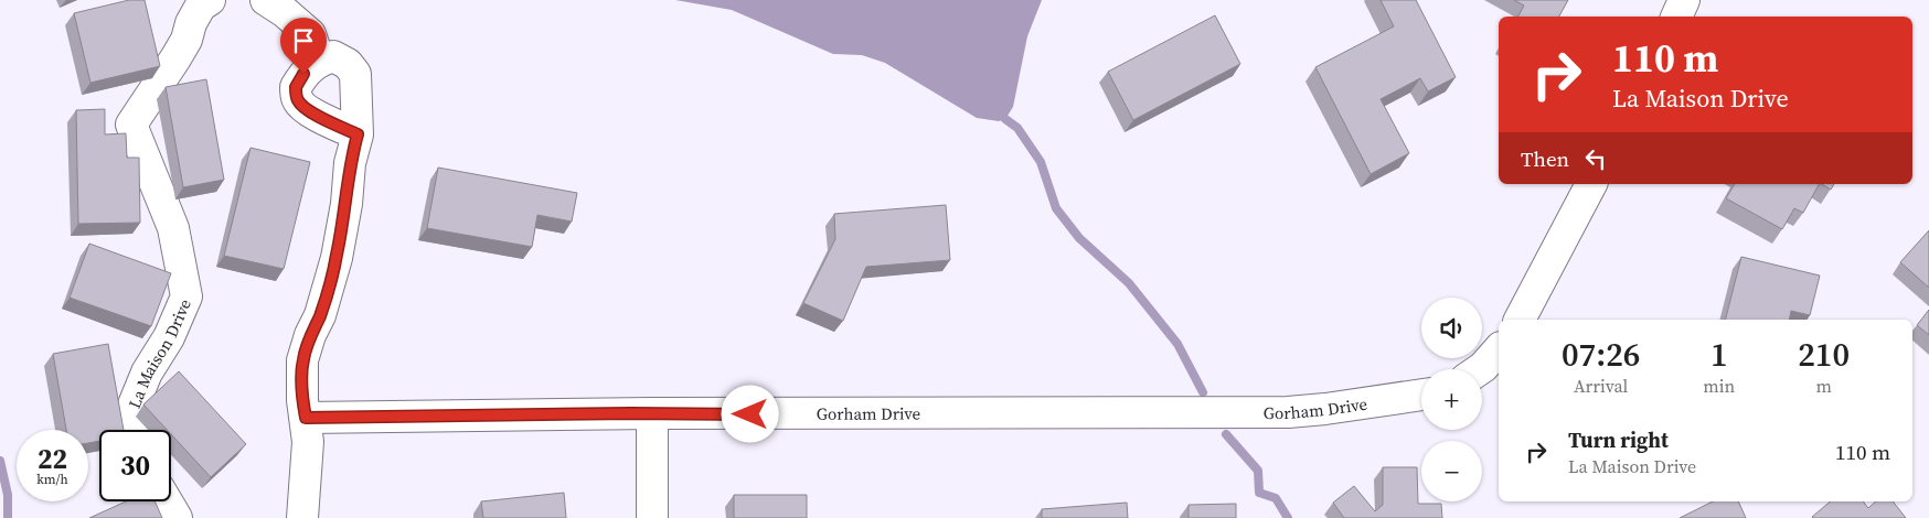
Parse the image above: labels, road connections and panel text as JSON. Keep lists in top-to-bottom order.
{
  "streets": {
    "street": ["La Maison Drive", "Gorham Drive"]
  },
  "page": {
    "turn": ["110 m", "La Maison Drive"],
    "then": "Then",
    "map_buttons": ["+", "−"],
    "eta": [
      "07:26",
      "Arrival",
      "1",
      "min",
      "210",
      "m"
    ],
    "list": [
      {
        "name": "Turn right",
        "note": "La Maison Drive",
        "value": "110 m"
      }
    ],
    "speed": "22 km/h",
    "limit": "30"
  }
}
